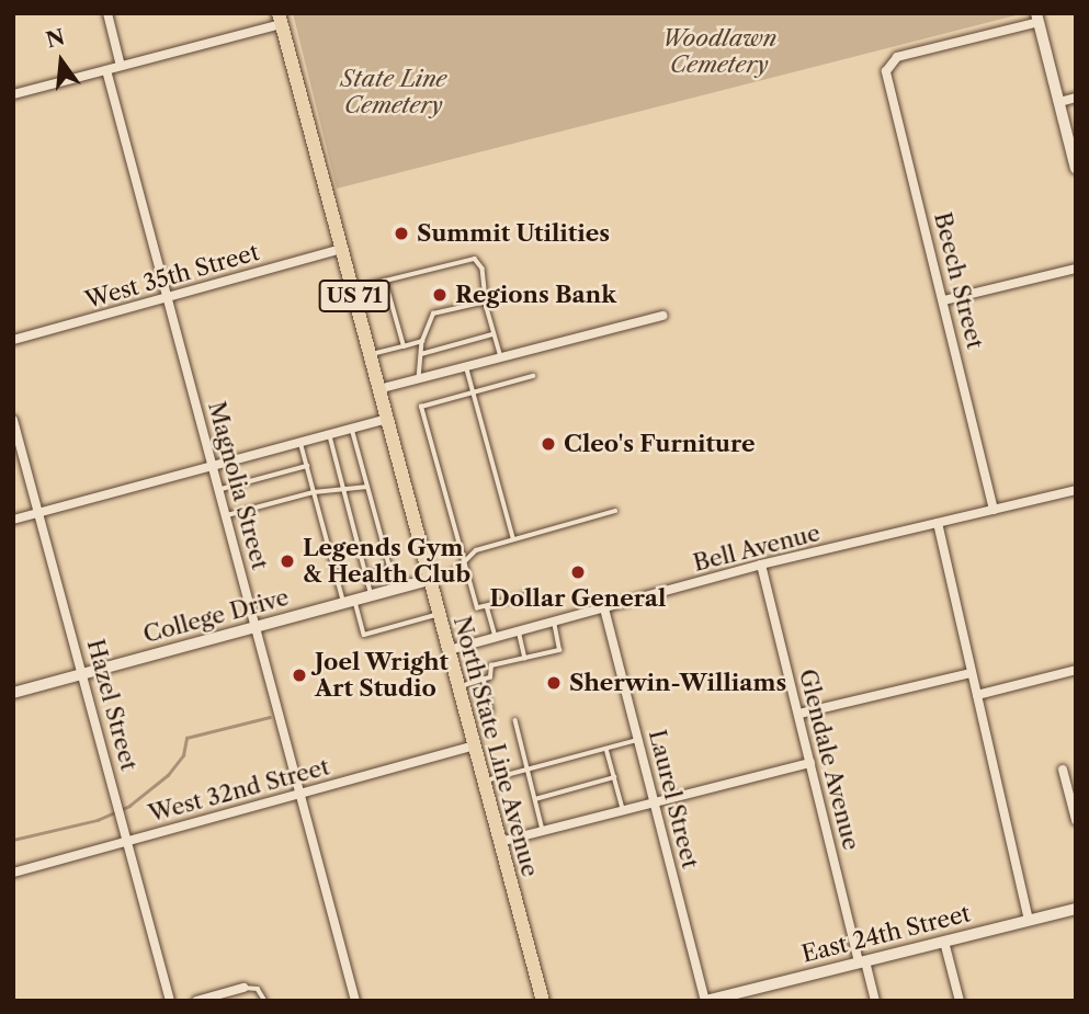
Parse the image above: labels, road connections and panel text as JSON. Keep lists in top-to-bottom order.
{
  "streets": {
    "main road": ["US 71", "North State Line Avenue"],
    "street": [
      "West 35th Street",
      "Beech Street",
      "Magnolia Street",
      "Bell Avenue",
      "College Drive",
      "Hazel Street",
      "Glendale Avenue",
      "West 32nd Street",
      "Laurel Street",
      "East 24th Street"
    ]
  },
  "crossings": [
    ["West 35th Street", "Magnolia Street"],
    ["West 35th Street", "North State Line Avenue"],
    ["Beech Street", "Bell Avenue"],
    ["Magnolia Street", "College Drive"],
    ["Magnolia Street", "West 32nd Street"],
    ["Bell Avenue", "North State Line Avenue"],
    ["Bell Avenue", "Glendale Avenue"],
    ["Bell Avenue", "Laurel Street"],
    ["College Drive", "Hazel Street"],
    ["College Drive", "North State Line Avenue"],
    ["Hazel Street", "West 32nd Street"],
    ["North State Line Avenue", "West 32nd Street"],
    ["Glendale Avenue", "East 24th Street"],
    ["Laurel Street", "East 24th Street"]
  ],
  "parks": ["Woodlawn Cemetery", "State Line Cemetery"],
  "places": [
    "Summit Utilities",
    "Regions Bank",
    "Cleo's Furniture",
    "Legends Gym & Health Club",
    "Dollar General",
    "Joel Wright Art Studio",
    "Sherwin-Williams"
  ],
  "north": "top"
}
